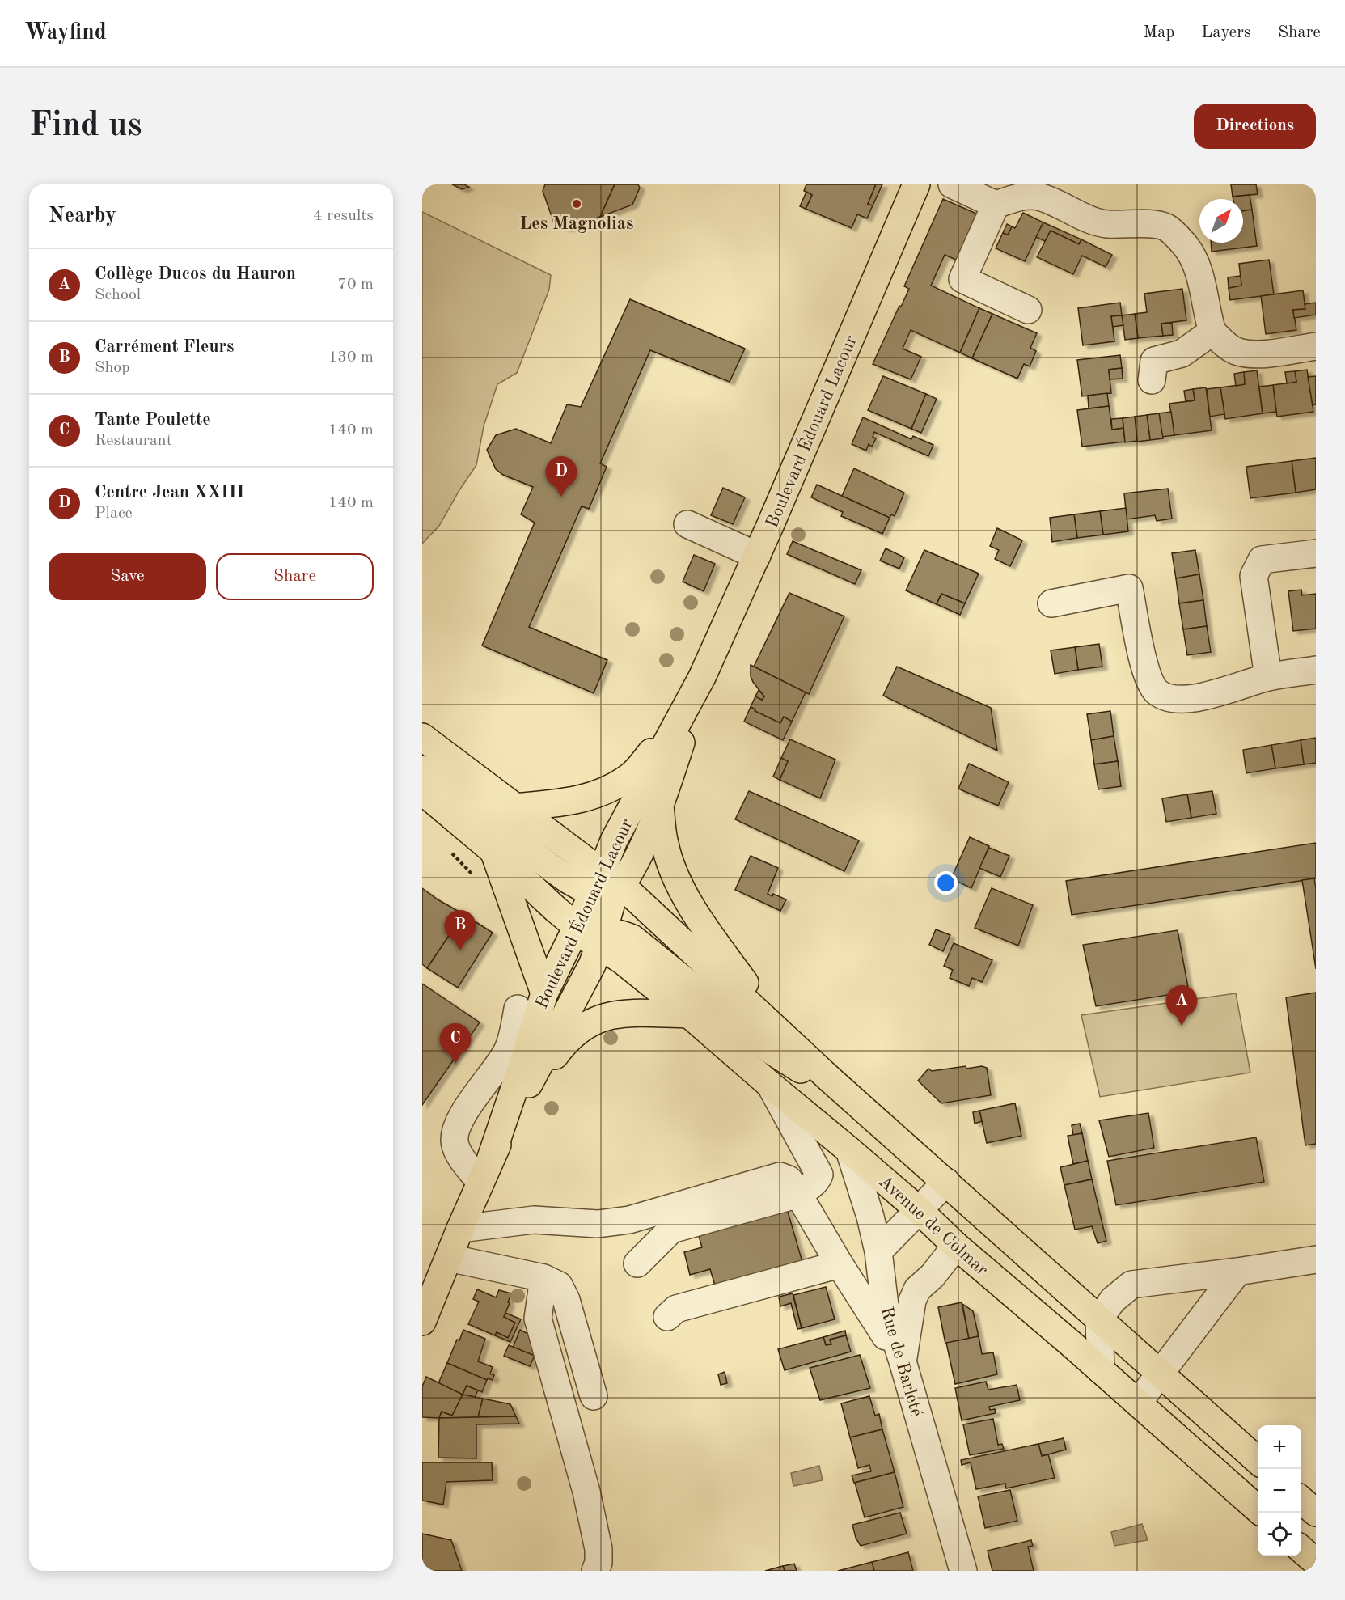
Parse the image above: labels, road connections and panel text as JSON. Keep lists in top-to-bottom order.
{
  "streets": {
    "main road": ["Boulevard Édouard Lacour", "Avenue de Colmar"],
    "street": ["Rue de Barleté"]
  },
  "crossings": [
    ["Boulevard Édouard Lacour", "Avenue de Colmar"],
    ["Avenue de Colmar", "Rue de Barleté"]
  ],
  "places": ["Les Magnolias"],
  "north": "top right",
  "page": {
    "header": "Wayfind",
    "nav": ["Map", "Layers", "Share"],
    "buttons": [
      "Directions",
      ["Save", "Share"]
    ],
    "title": "Find us",
    "heading": ["Nearby", "4 results"],
    "list": [
      {
        "mark": "A",
        "name": "Collège Ducos du Hauron",
        "note": "School",
        "value": "70 m"
      },
      {
        "mark": "B",
        "name": "Carrément Fleurs",
        "note": "Shop",
        "value": "130 m"
      },
      {
        "mark": "C",
        "name": "Tante Poulette",
        "note": "Restaurant",
        "value": "140 m"
      },
      {
        "mark": "D",
        "name": "Centre Jean XXIII",
        "note": "Place",
        "value": "140 m"
      }
    ],
    "pins": [
      "D",
      "B",
      "A",
      "C"
    ],
    "map_buttons": ["+", "−"]
  }
}
